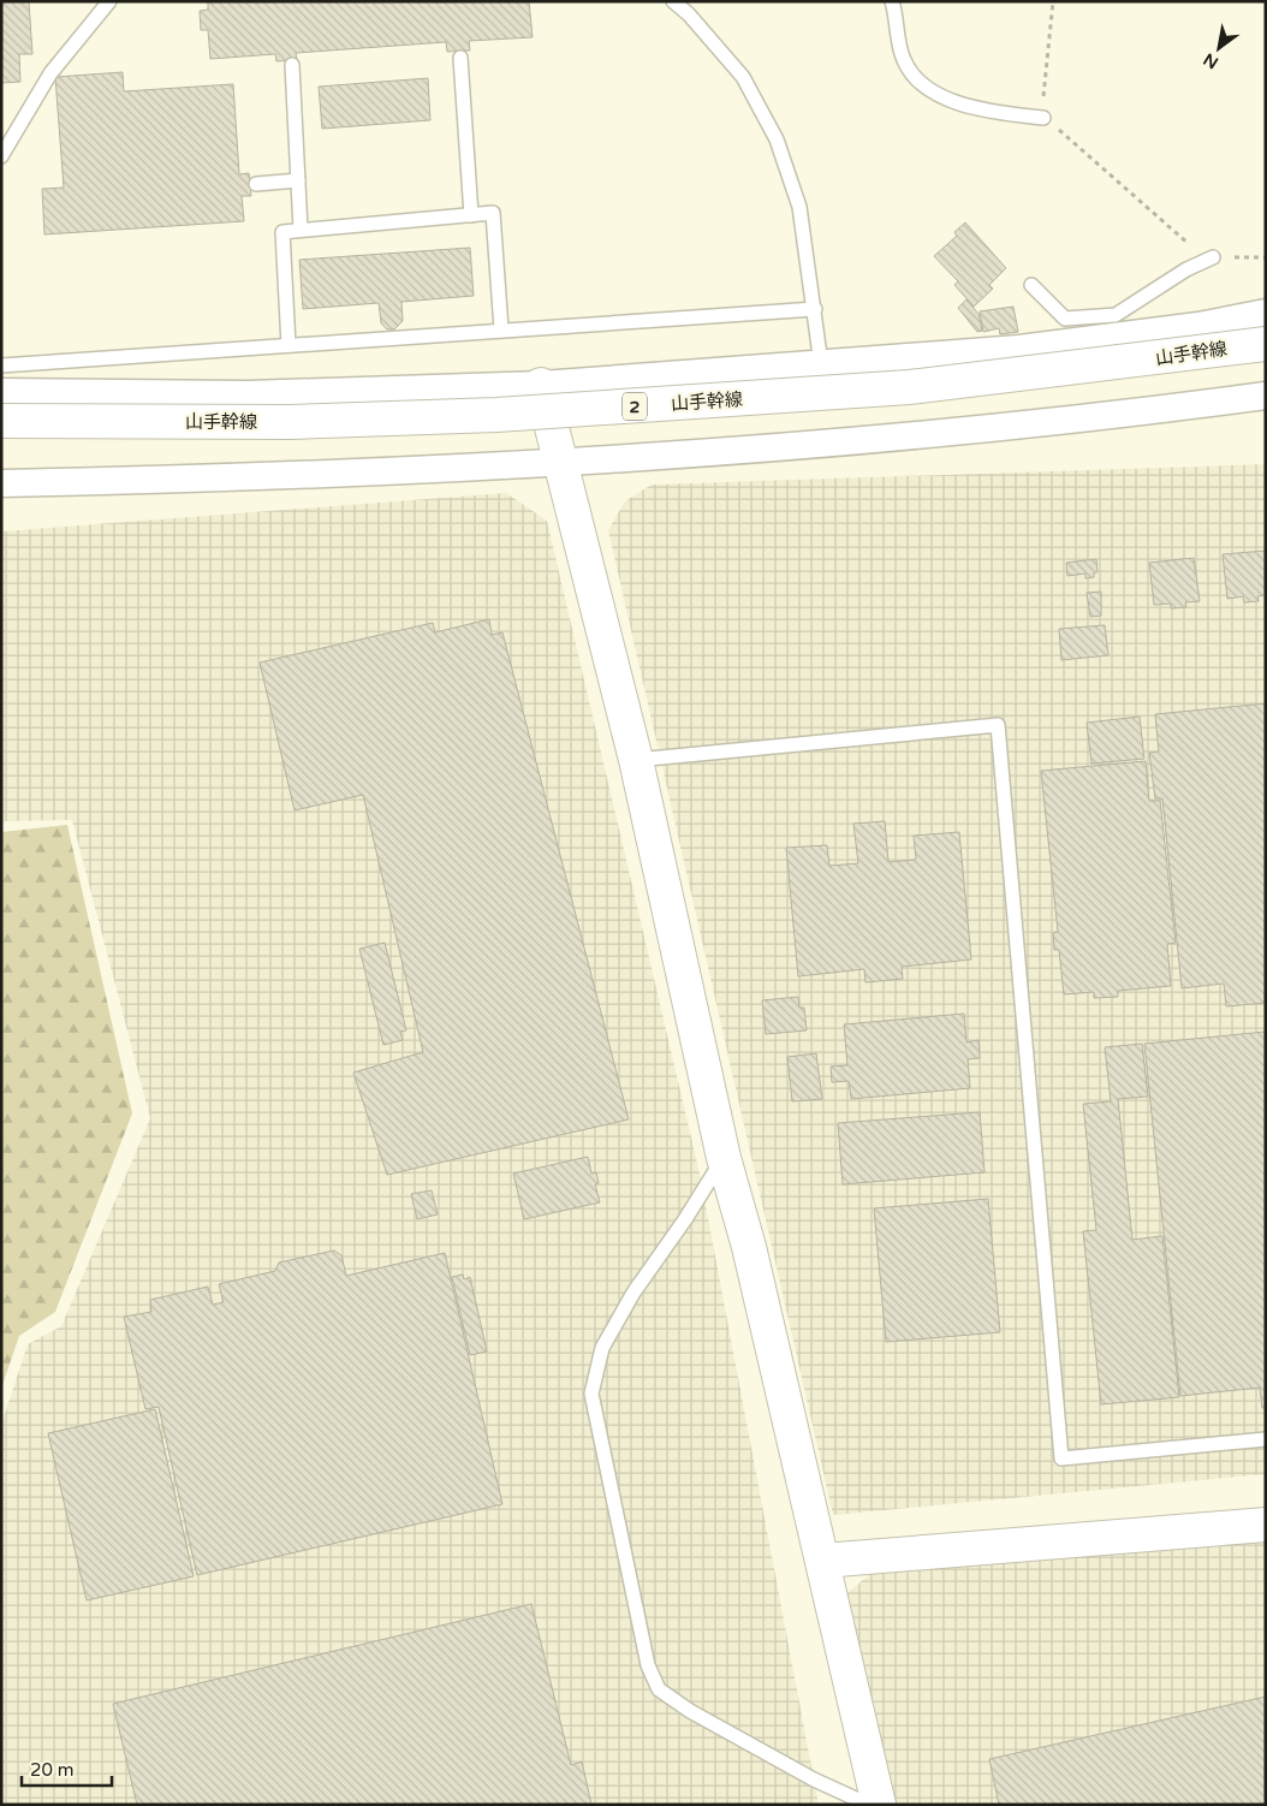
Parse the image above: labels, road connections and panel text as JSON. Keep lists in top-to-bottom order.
{
  "streets": {
    "street": ["山手幹線", "2"]
  },
  "scale_bar": "20 m",
  "north": "bottom left"
}
